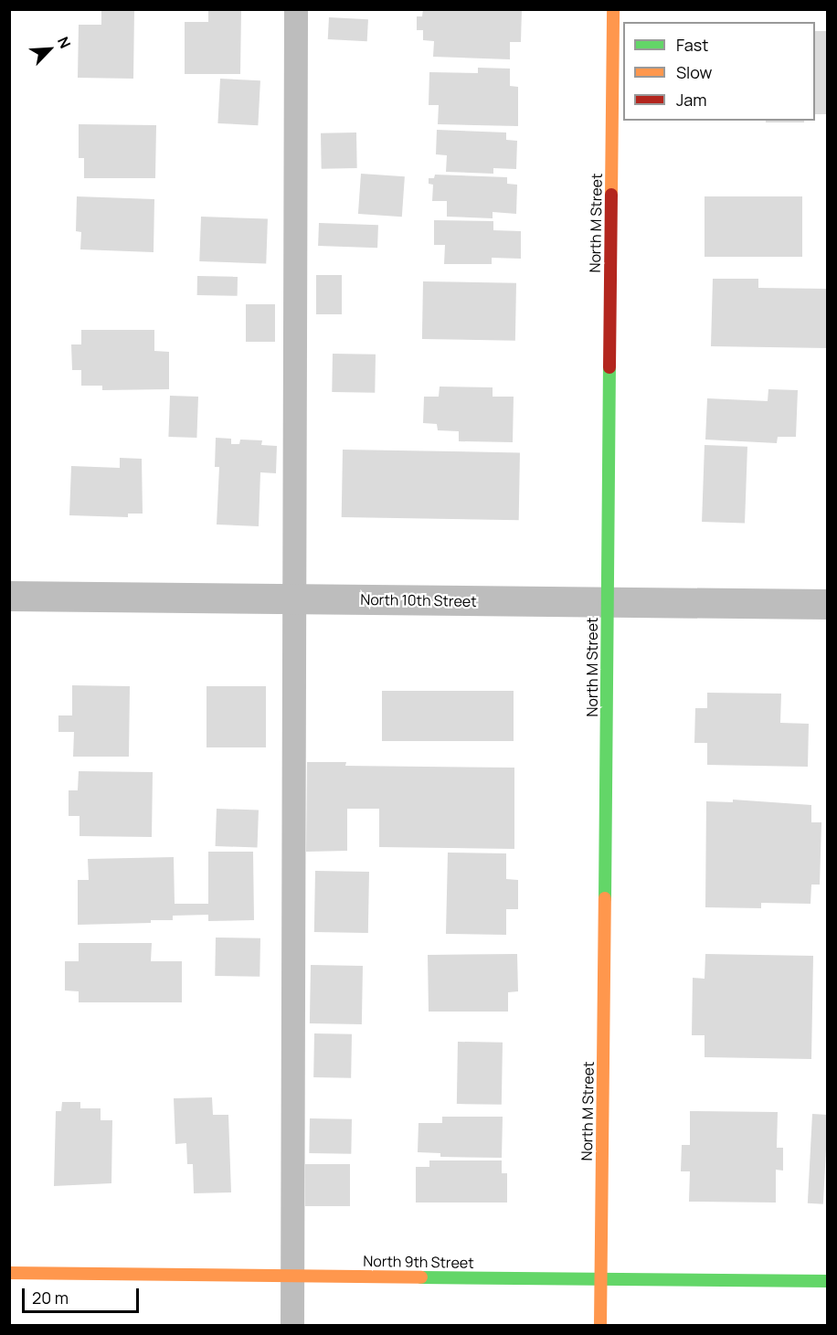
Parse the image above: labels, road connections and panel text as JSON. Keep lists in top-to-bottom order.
{
  "streets": {
    "street": ["North M Street", "North 10th Street", "North 9th Street"]
  },
  "crossings": [
    ["North M Street", "North 10th Street"],
    ["North M Street", "North 9th Street"]
  ],
  "legend": ["Fast", "Slow", "Jam"],
  "scale_bar": "20 m",
  "north": "top right"
}
